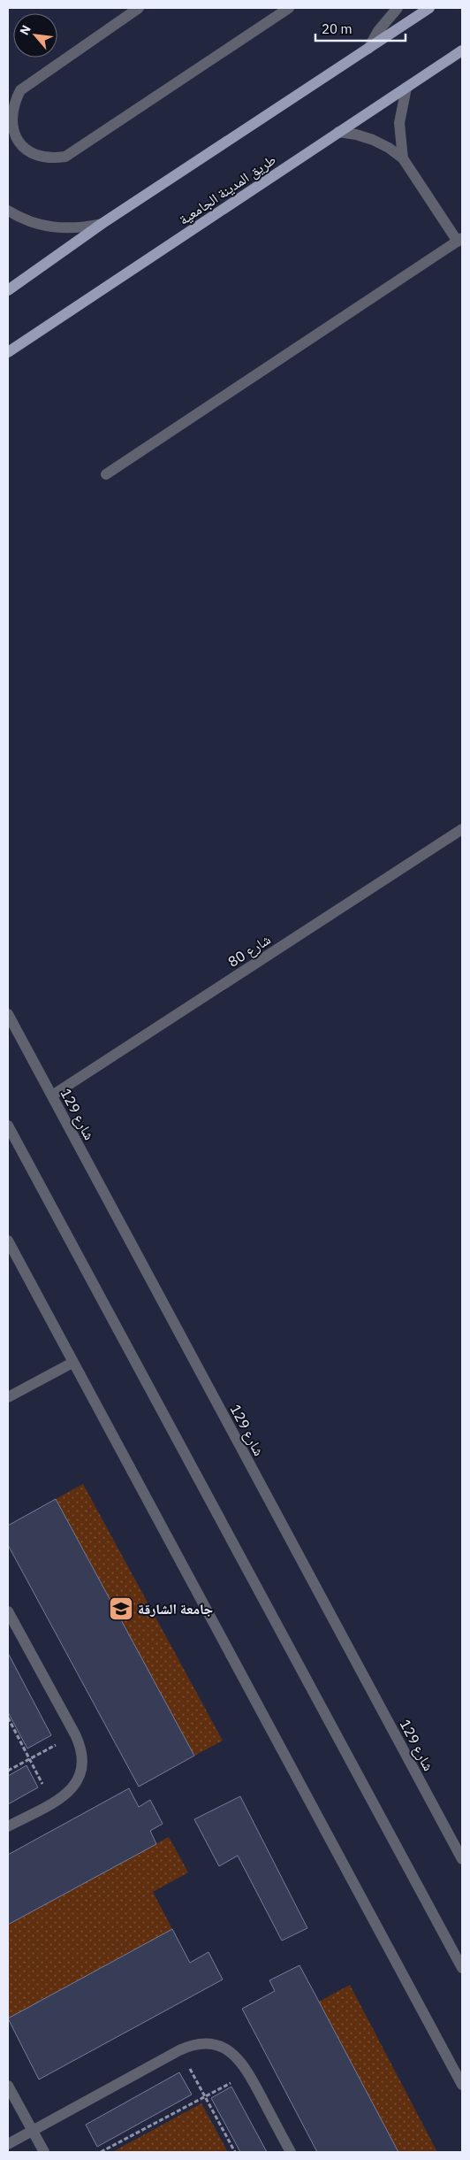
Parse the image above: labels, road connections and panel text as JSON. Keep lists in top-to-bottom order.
{
  "streets": {
    "main road": ["طريق المدينة الجامعية"],
    "street": ["شارع 80", "شارع 129"]
  },
  "crossings": [
    ["شارع 80", "شارع 129"]
  ],
  "places": {
    "school or university": ["جامعة الشارقة"]
  },
  "scale_bar": "20 m",
  "north": "top left"
}
